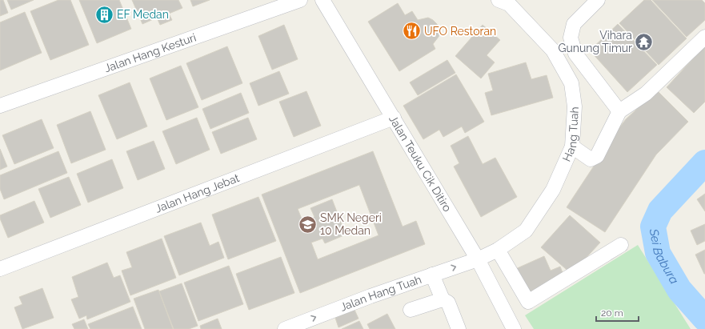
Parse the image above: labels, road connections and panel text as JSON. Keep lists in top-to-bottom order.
{
  "streets": {
    "street": [
      "Jalan Hang Kesturi",
      "Hang Tuah",
      "Jalan Teuku Cik Ditiro",
      "Jalan Hang Jebat",
      "Jalan Hang Tuah"
    ]
  },
  "crossings": [
    ["Hang Tuah", "Jalan Teuku Cik Ditiro"],
    ["Hang Tuah", "Jalan Hang Tuah"],
    ["Jalan Teuku Cik Ditiro", "Jalan Hang Jebat"],
    ["Jalan Teuku Cik Ditiro", "Jalan Hang Tuah"]
  ],
  "one_way": ["Jalan Hang Tuah"],
  "water": ["Sei Babura"],
  "places": {
    "building": ["EF Medan"],
    "restaurant": ["UFO Restoran"],
    "temple": ["Vihara Gunung Timur"],
    "school or university": ["SMK Negeri 10 Medan"]
  },
  "scale_bar": "20 m"
}
